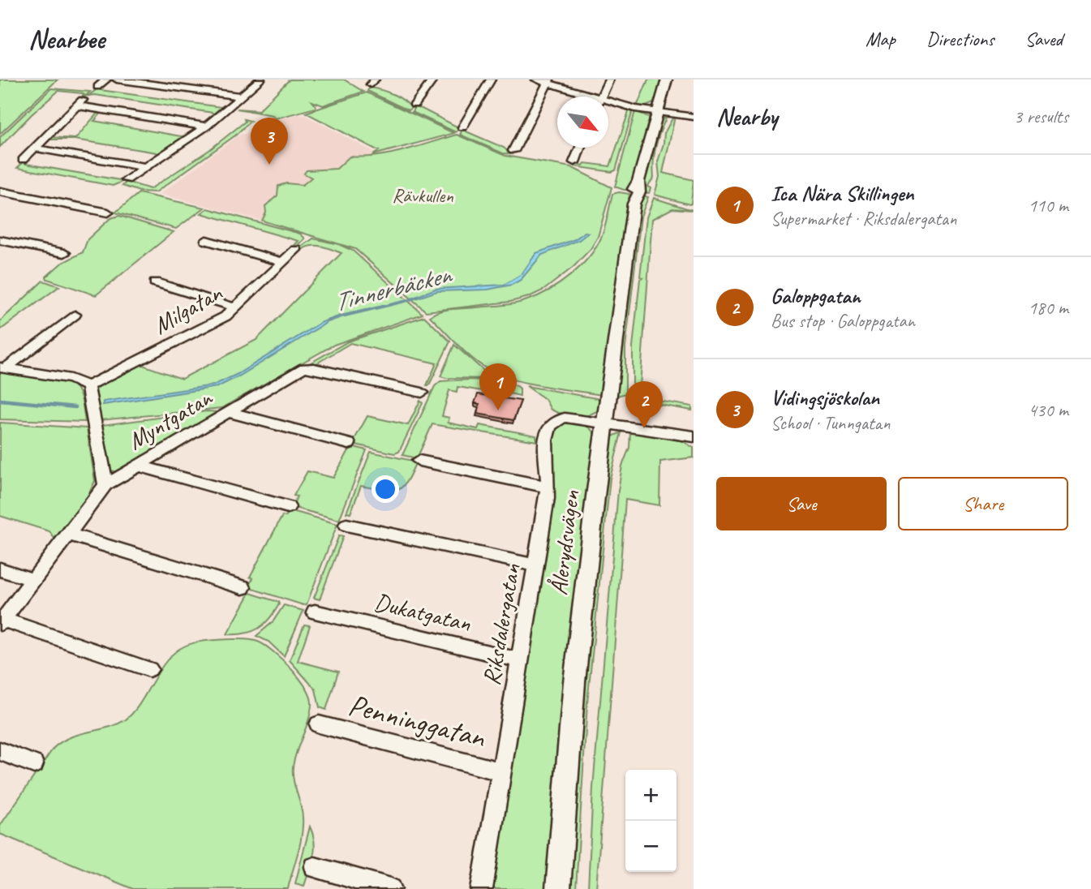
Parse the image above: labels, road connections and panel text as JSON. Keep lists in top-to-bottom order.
{
  "streets": {
    "main road": ["Ålerydsvägen"],
    "street": [
      "Milgatan",
      "Myntgatan",
      "Dukatgatan",
      "Riksdalergatan",
      "Penninggatan"
    ]
  },
  "crossings": [
    ["Ålerydsvägen", "Riksdalergatan"],
    ["Dukatgatan", "Riksdalergatan"],
    ["Riksdalergatan", "Penninggatan"]
  ],
  "water": ["Tinnerbäcken"],
  "parks": ["Rävkullen"],
  "north": "bottom right",
  "page": {
    "header": "Nearbee",
    "nav": ["Map", "Directions", "Saved"],
    "heading": ["Nearby", "3 results"],
    "pins": ["3", "1", "2"],
    "list": [
      {
        "mark": "1",
        "name": "Ica Nära Skillingen",
        "note": "Supermarket · Riksdalergatan",
        "value": "110 m"
      },
      {
        "mark": "2",
        "name": "Galoppgatan",
        "note": "Bus stop · Galoppgatan",
        "value": "180 m"
      },
      {
        "mark": "3",
        "name": "Vidingsjöskolan",
        "note": "School · Tunngatan",
        "value": "430 m"
      }
    ],
    "buttons": ["Save", "Share"],
    "map_buttons": ["+", "−"]
  }
}
